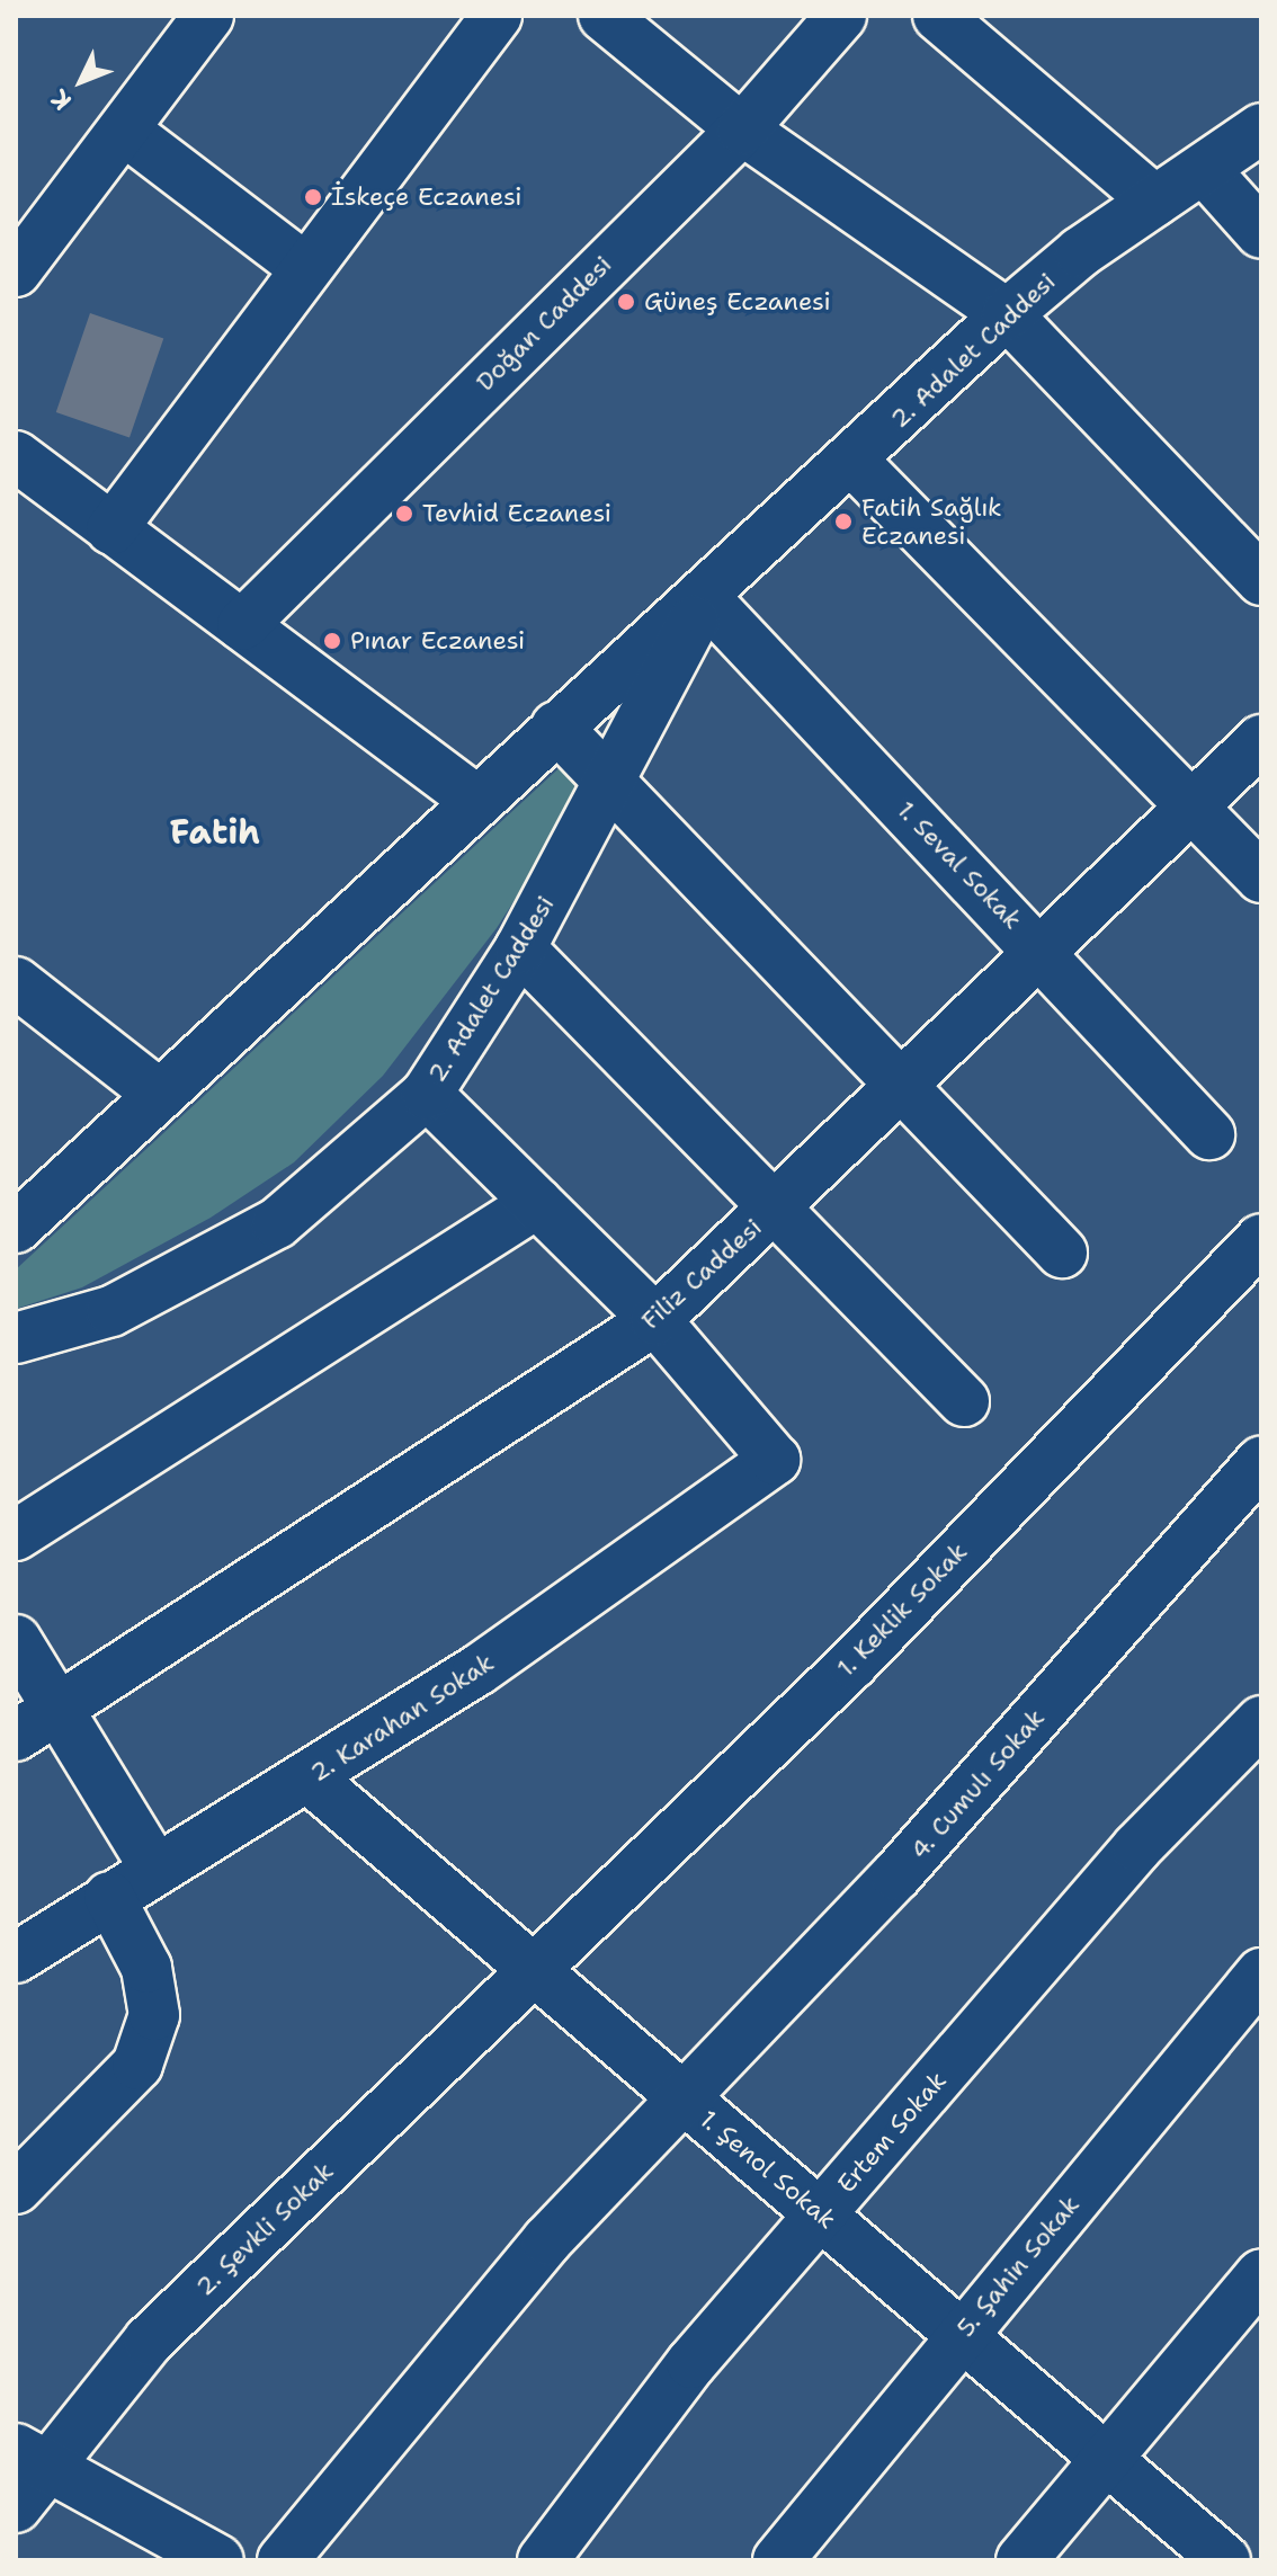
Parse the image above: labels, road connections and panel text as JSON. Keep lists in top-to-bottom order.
{
  "streets": {
    "street": [
      "Doğan Caddesi",
      "2. Adalet Caddesi",
      "1. Seval Sokak",
      "Filiz Caddesi",
      "1. Keklik Sokak",
      "2. Karahan Sokak",
      "4. Cumulı Sokak",
      "Ertem Sokak",
      "1. Şenol Sokak",
      "2. Şevkli Sokak",
      "5. Şahin Sokak"
    ]
  },
  "crossings": [
    ["2. Adalet Caddesi", "1. Seval Sokak"],
    ["1. Seval Sokak", "Filiz Caddesi"],
    ["Filiz Caddesi", "2. Karahan Sokak"],
    ["1. Keklik Sokak", "1. Şenol Sokak"],
    ["1. Keklik Sokak", "2. Şevkli Sokak"],
    ["2. Karahan Sokak", "1. Şenol Sokak"],
    ["4. Cumulı Sokak", "1. Şenol Sokak"],
    ["Ertem Sokak", "1. Şenol Sokak"],
    ["1. Şenol Sokak", "2. Şevkli Sokak"],
    ["1. Şenol Sokak", "5. Şahin Sokak"]
  ],
  "districts": ["Fatih"],
  "places": [
    "İskeçe Eczanesi",
    "Güneş Eczanesi",
    "Tevhid Eczanesi",
    "Fatih Sağlık Eczanesi",
    "Pınar Eczanesi"
  ],
  "north": "bottom left"
}
